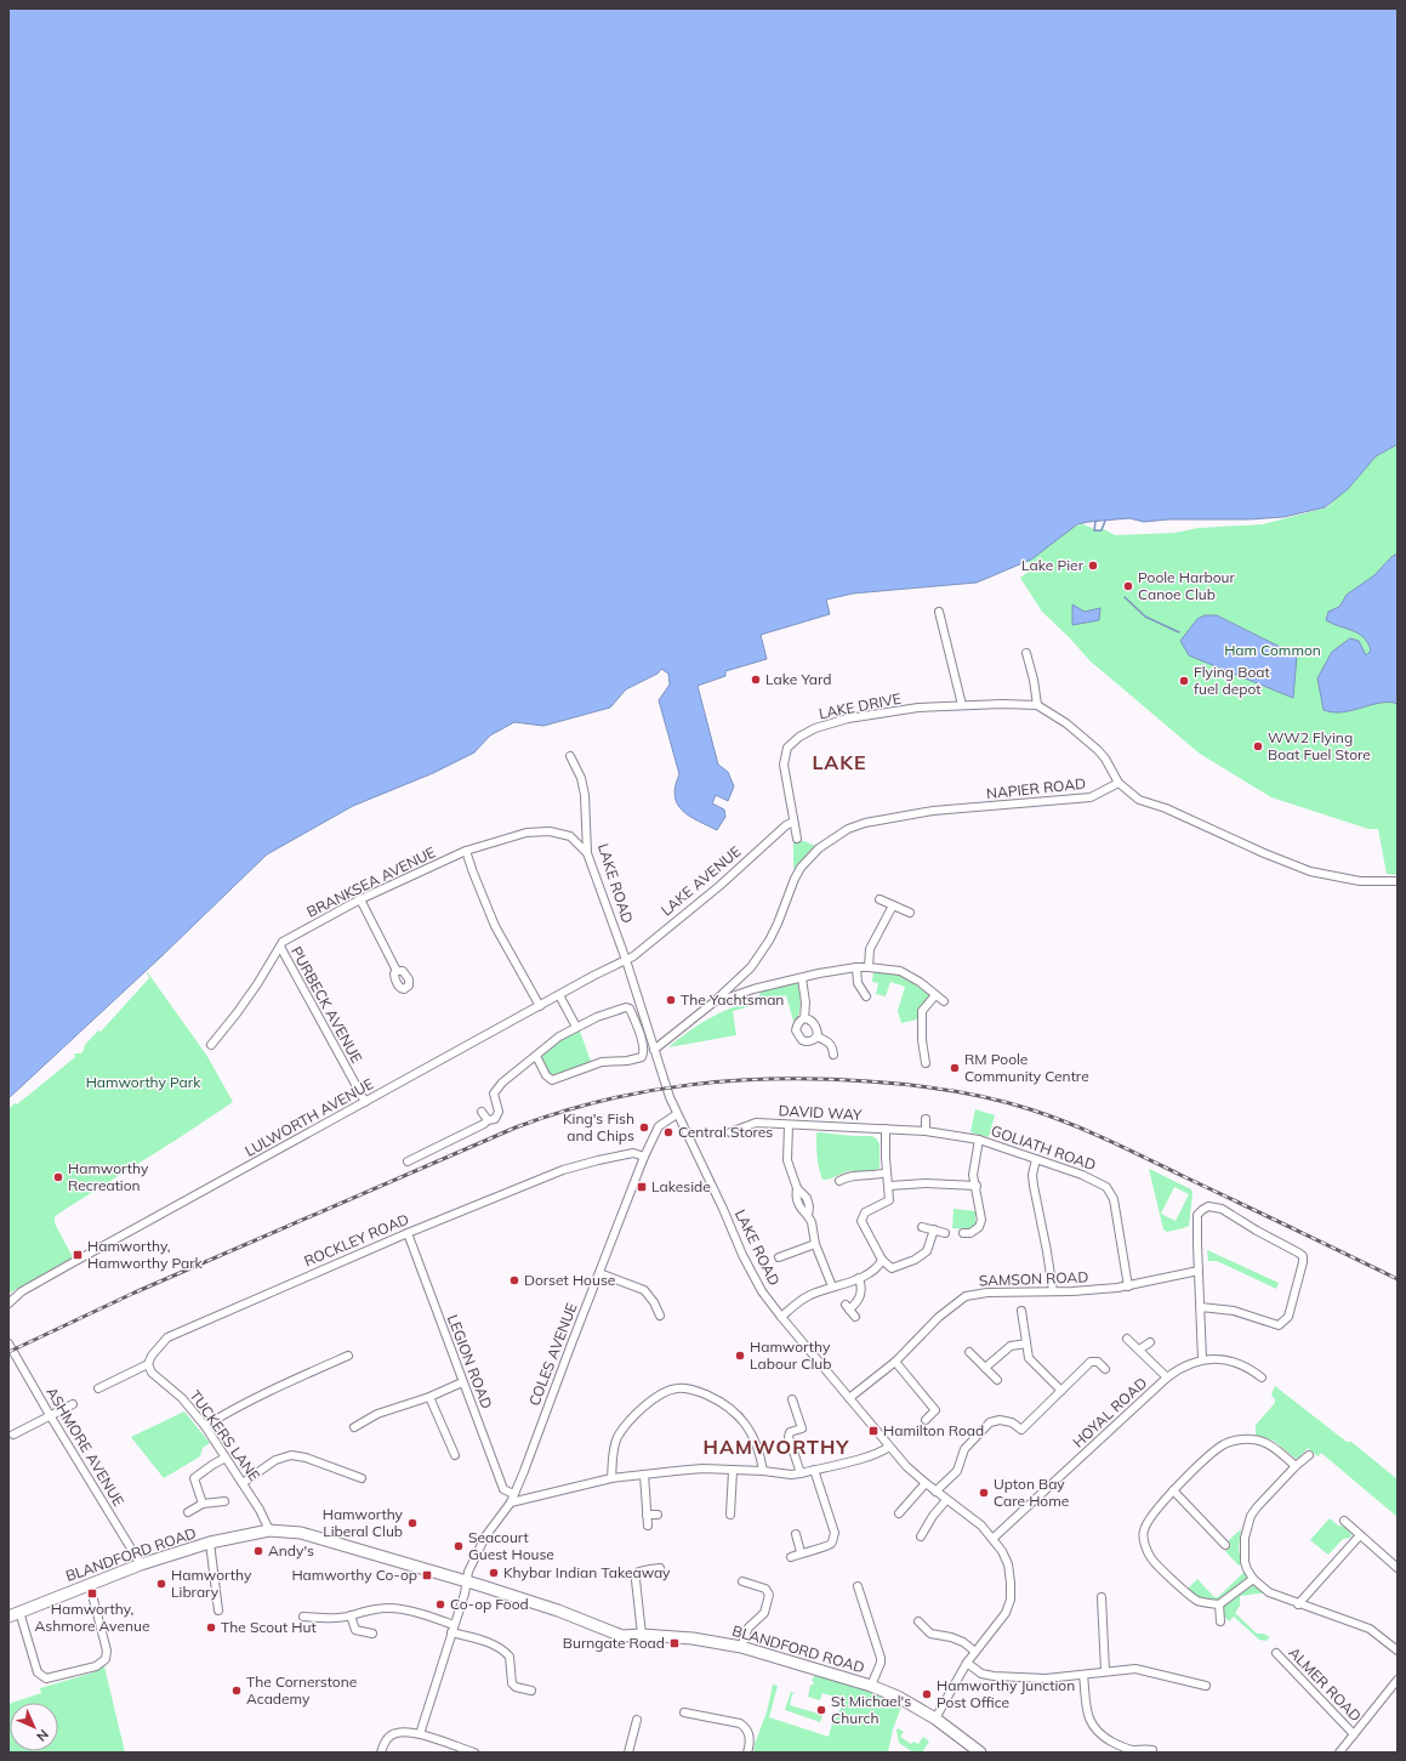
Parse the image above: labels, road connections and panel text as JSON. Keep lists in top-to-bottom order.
{
  "streets": {
    "main road": ["BLANDFORD ROAD"],
    "street": [
      "LAKE DRIVE",
      "NAPIER ROAD",
      "LAKE AVENUE",
      "BRANKSEA AVENUE",
      "LAKE ROAD",
      "PURBECK AVENUE",
      "DAVID WAY",
      "LULWORTH AVENUE",
      "GOLIATH ROAD",
      "ROCKLEY ROAD",
      "SAMSON ROAD",
      "COLES AVENUE",
      "LEGION ROAD",
      "HOYAL ROAD",
      "TUCKERS LANE",
      "ASHMORE AVENUE",
      "ALMER ROAD"
    ]
  },
  "crossings": [
    ["LAKE DRIVE", "LAKE AVENUE"],
    ["LAKE AVENUE", "LAKE ROAD"],
    ["LAKE AVENUE", "LULWORTH AVENUE"],
    ["BRANKSEA AVENUE", "LAKE ROAD"],
    ["BRANKSEA AVENUE", "PURBECK AVENUE"],
    ["LAKE ROAD", "LULWORTH AVENUE"],
    ["LAKE ROAD", "SAMSON ROAD"],
    ["LAKE ROAD", "COLES AVENUE"],
    ["LAKE ROAD", "HOYAL ROAD"],
    ["LAKE ROAD", "BLANDFORD ROAD"],
    ["PURBECK AVENUE", "LULWORTH AVENUE"],
    ["DAVID WAY", "GOLIATH ROAD"],
    ["GOLIATH ROAD", "SAMSON ROAD"],
    ["ROCKLEY ROAD", "COLES AVENUE"],
    ["ROCKLEY ROAD", "LEGION ROAD"],
    ["ROCKLEY ROAD", "TUCKERS LANE"],
    ["COLES AVENUE", "LEGION ROAD"],
    ["COLES AVENUE", "BLANDFORD ROAD"],
    ["TUCKERS LANE", "BLANDFORD ROAD"],
    ["ASHMORE AVENUE", "BLANDFORD ROAD"]
  ],
  "districts": ["LAKE", "HAMWORTHY"],
  "parks": ["Ham Common", "Hamworthy Park"],
  "places": {
    "other": [
      "Lake Pier",
      "Poole Harbour Canoe Club",
      "Lake Yard",
      "Flying Boat fuel depot",
      "WW2 Flying Boat Fuel Store",
      "The Yachtsman",
      "RM Poole Community Centre",
      "King's Fish and Chips",
      "Central Stores",
      "Hamworthy Recreation",
      "Dorset House",
      "Hamworthy Labour Club",
      "Upton Bay Care Home",
      "Hamworthy Liberal Club",
      "Seacourt Guest House",
      "Andy's",
      "Khybar Indian Takeaway",
      "Hamworthy Library",
      "Co-op Food",
      "The Scout Hut",
      "The Cornerstone Academy",
      "Hamworthy Junction Post Office",
      "St Michael's Church"
    ],
    "transit": [
      "Lakeside",
      "Hamworthy, Hamworthy Park",
      "Hamilton Road",
      "Hamworthy Co-op",
      "Hamworthy, Ashmore Avenue",
      "Burngate Road"
    ]
  },
  "north": "bottom right"
}
